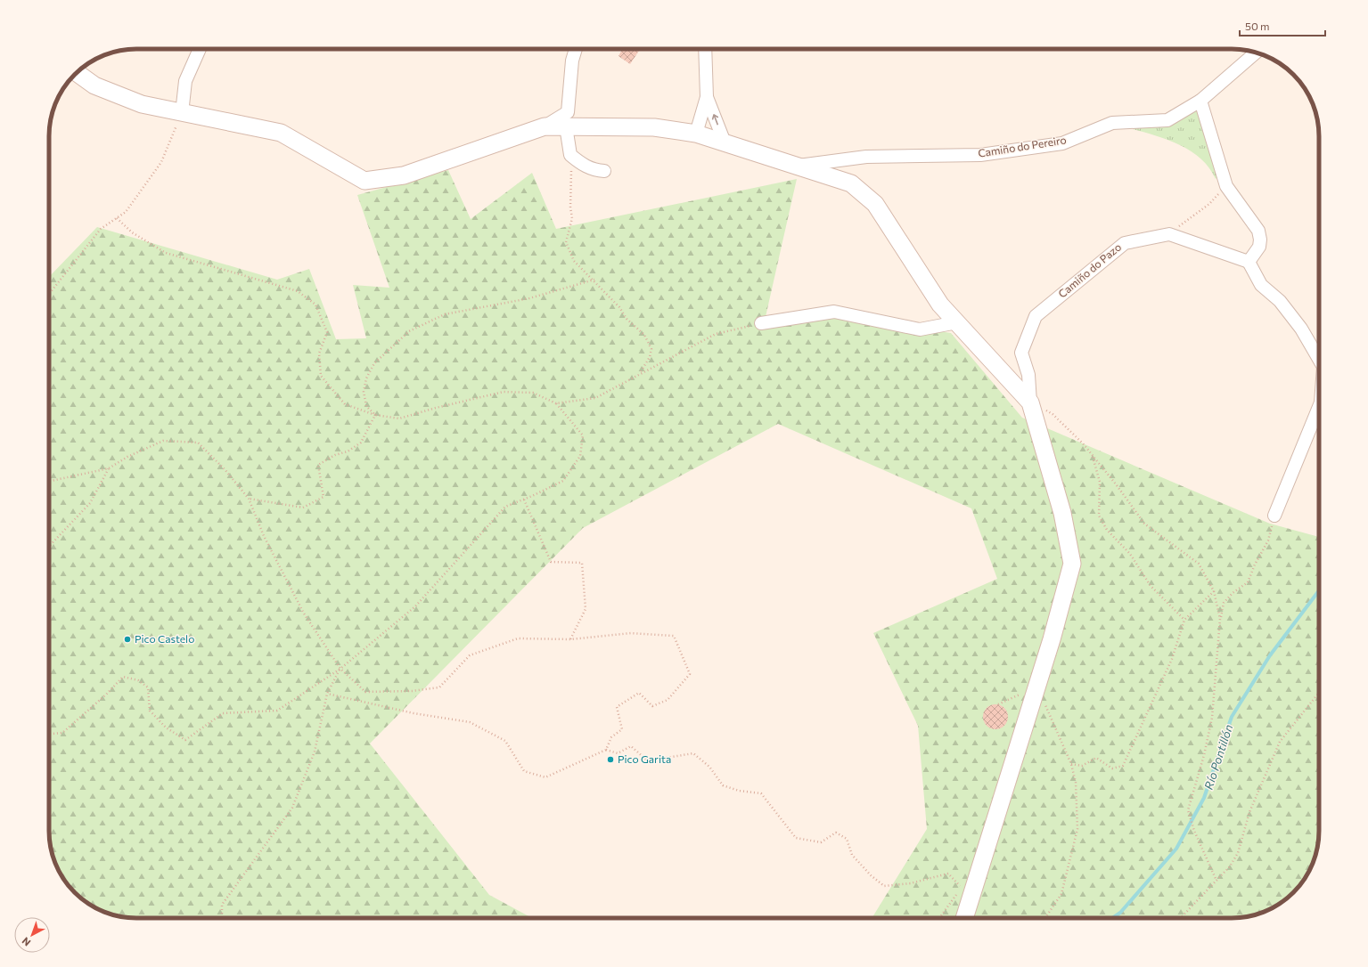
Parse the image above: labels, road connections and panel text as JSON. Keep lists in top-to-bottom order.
{
  "streets": {
    "street": ["Camiño do Pereiro", "Camiño do Pazo"]
  },
  "water": ["Río Pontillón"],
  "places": ["Pico Castelo", "Pico Garita"],
  "scale_bar": "50 m",
  "north": "bottom left"
}
